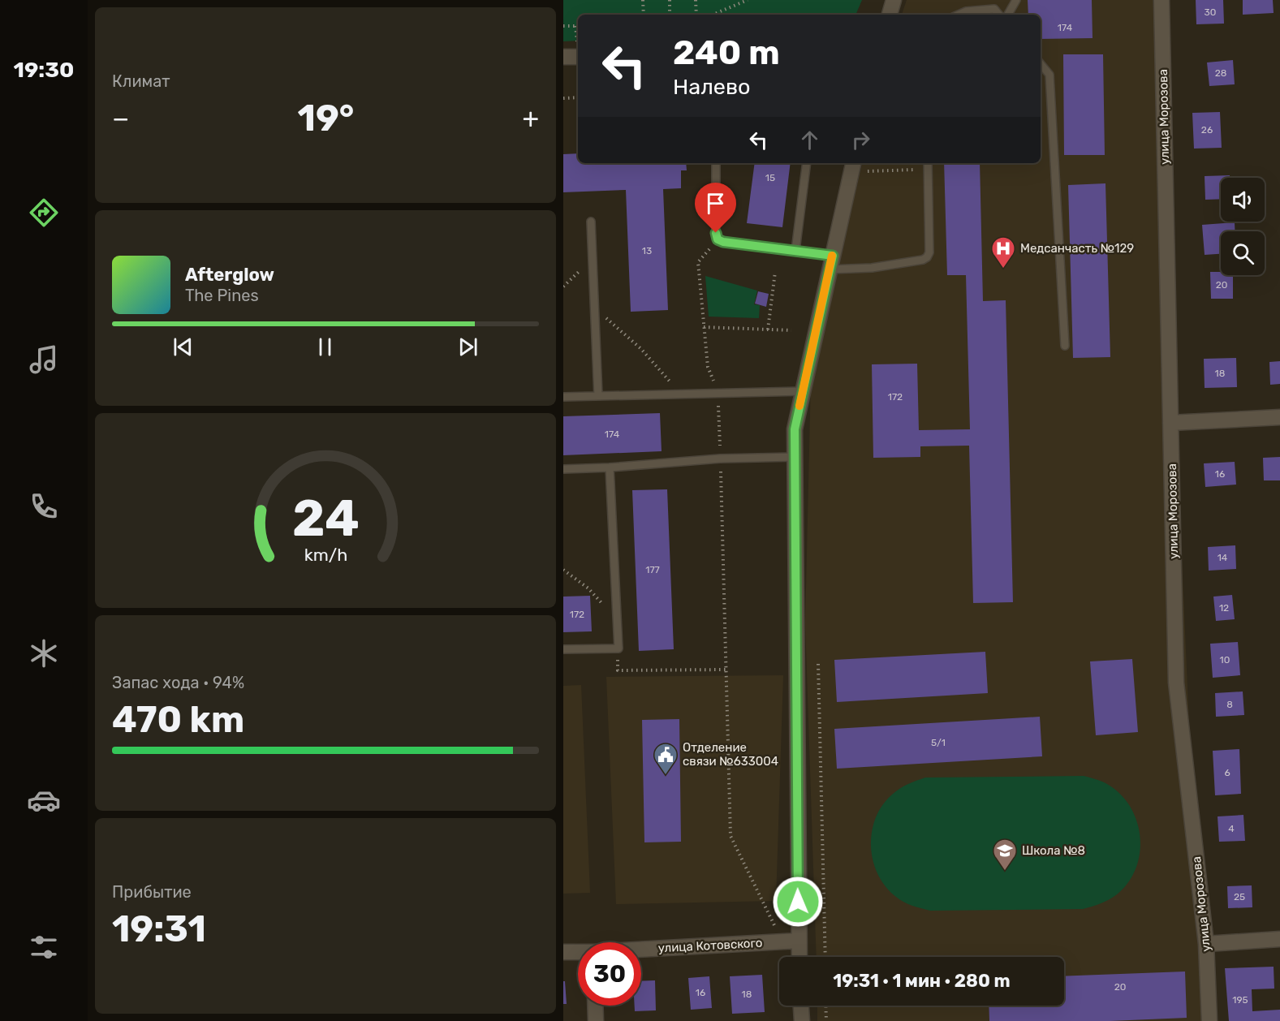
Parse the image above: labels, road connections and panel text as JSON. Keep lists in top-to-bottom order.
{
  "streets": {
    "street": ["улица Морозова", "улица Котовского"]
  },
  "places": {
    "hospital": ["Медсанчасть №129"],
    "public building": ["Отделение связи №633004"],
    "school or university": ["Школа №8"]
  },
  "house_numbers": [
    "30",
    "174",
    "28",
    "26",
    "15",
    "13",
    "20",
    "18",
    "172",
    "174",
    "16",
    "14",
    "177",
    "12",
    "172",
    "10",
    "8",
    "5/1",
    "6",
    "4",
    "25",
    "20",
    "16",
    "18",
    "195"
  ],
  "page": {
    "tabs": "19:30",
    "tile": [
      "Климат",
      ["Запас хода · 94%", "470 km"],
      ["Прибытие", "19:31"]
    ],
    "turn": ["240 m", "Налево"],
    "heat": ["−", "19°", "+"],
    "song": ["Afterglow", "The Pines"],
    "limit": "30",
    "trip": "19:31 · 1 мин · 280 m",
    "gauge": ["24", "km/h"]
  }
}
